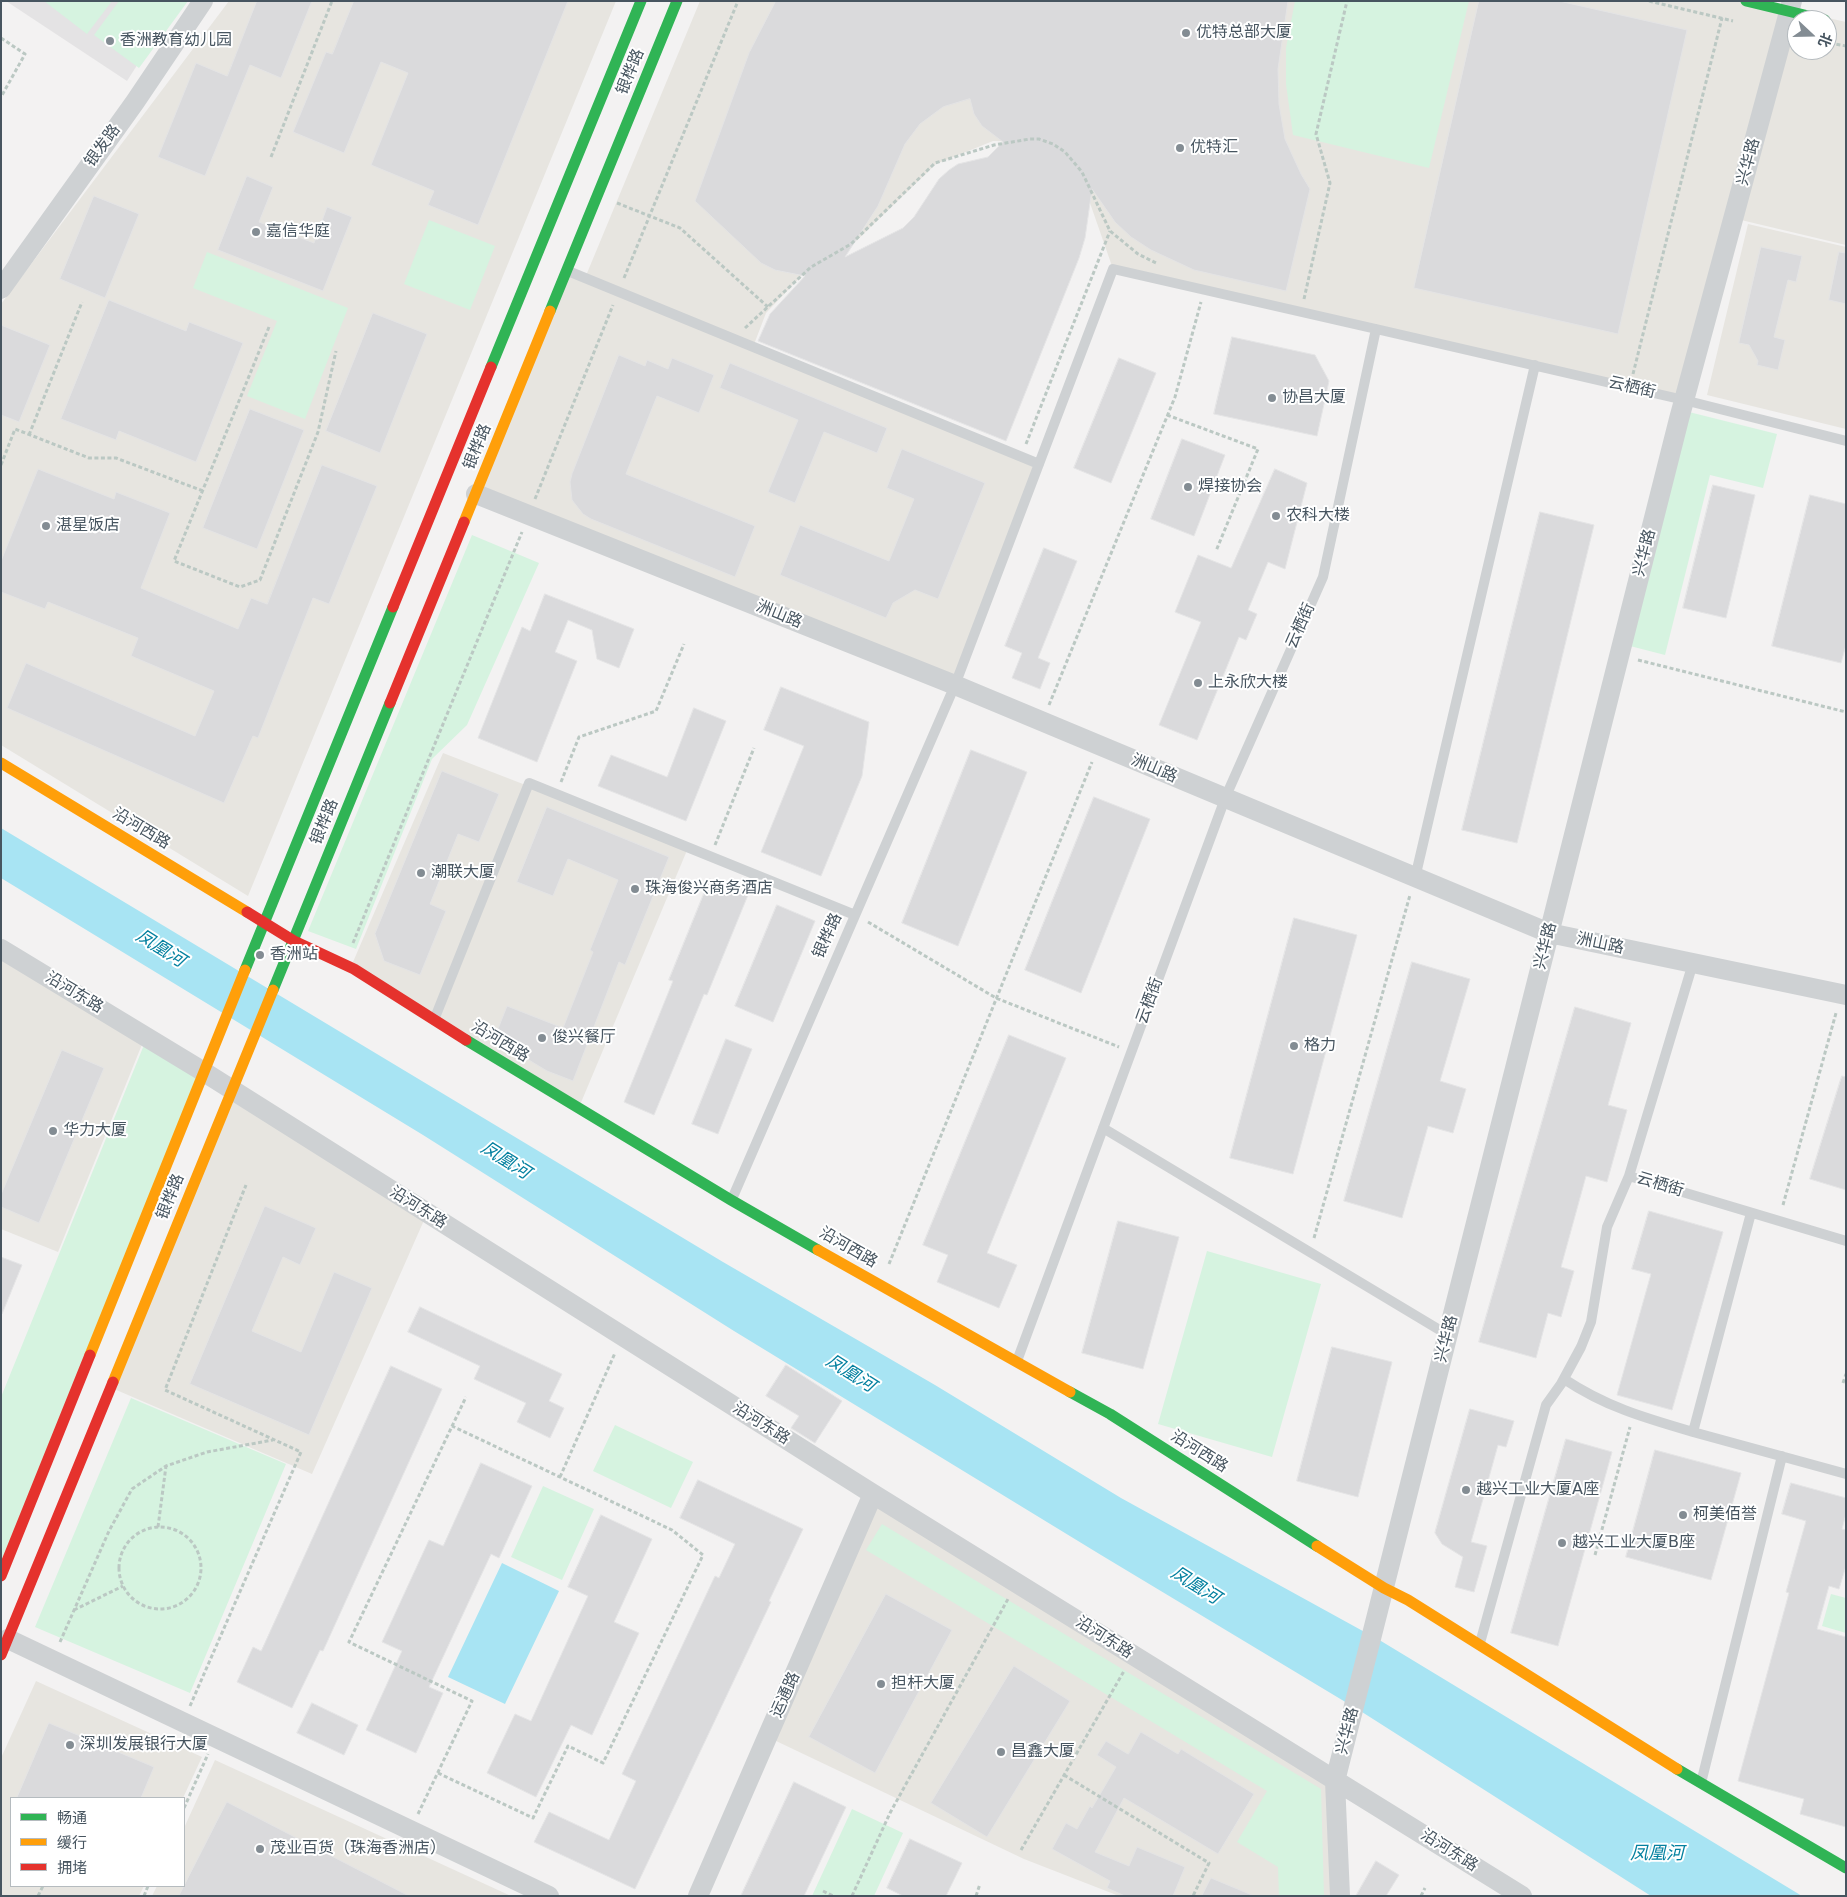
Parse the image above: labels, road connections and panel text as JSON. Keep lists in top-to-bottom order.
{
  "streets": {
    "main road": ["银桦路", "沿河西路"],
    "street": [
      "银发路",
      "兴华路",
      "洲山路",
      "沿河东路",
      "运通路"
    ],
    "lane": ["云栖街"]
  },
  "crossings": [
    ["银桦路", "洲山路"],
    ["银桦路", "沿河西路"],
    ["银桦路", "沿河东路"],
    ["兴华路", "云栖街"],
    ["兴华路", "洲山路"],
    ["兴华路", "沿河西路"],
    ["兴华路", "沿河东路"],
    ["云栖街", "洲山路"],
    ["云栖街", "沿河西路"],
    ["沿河东路", "运通路"]
  ],
  "water": ["凤凰河"],
  "places": [
    "优特总部大厦",
    "香洲教育幼儿园",
    "优特汇",
    "嘉信华庭",
    "协昌大厦",
    "焊接协会",
    "农科大楼",
    "湛星饭店",
    "上永欣大楼",
    "潮联大厦",
    "珠海俊兴商务酒店",
    "香洲站",
    "俊兴餐厅",
    "格力",
    "华力大厦",
    "越兴工业大厦A座",
    "柯美佰誉",
    "越兴工业大厦B座",
    "担杆大厦",
    "深圳发展银行大厦",
    "昌鑫大厦",
    "茂业百货（珠海香洲店）"
  ],
  "legend": ["畅通", "缓行", "拥堵"],
  "north": "right"
}
